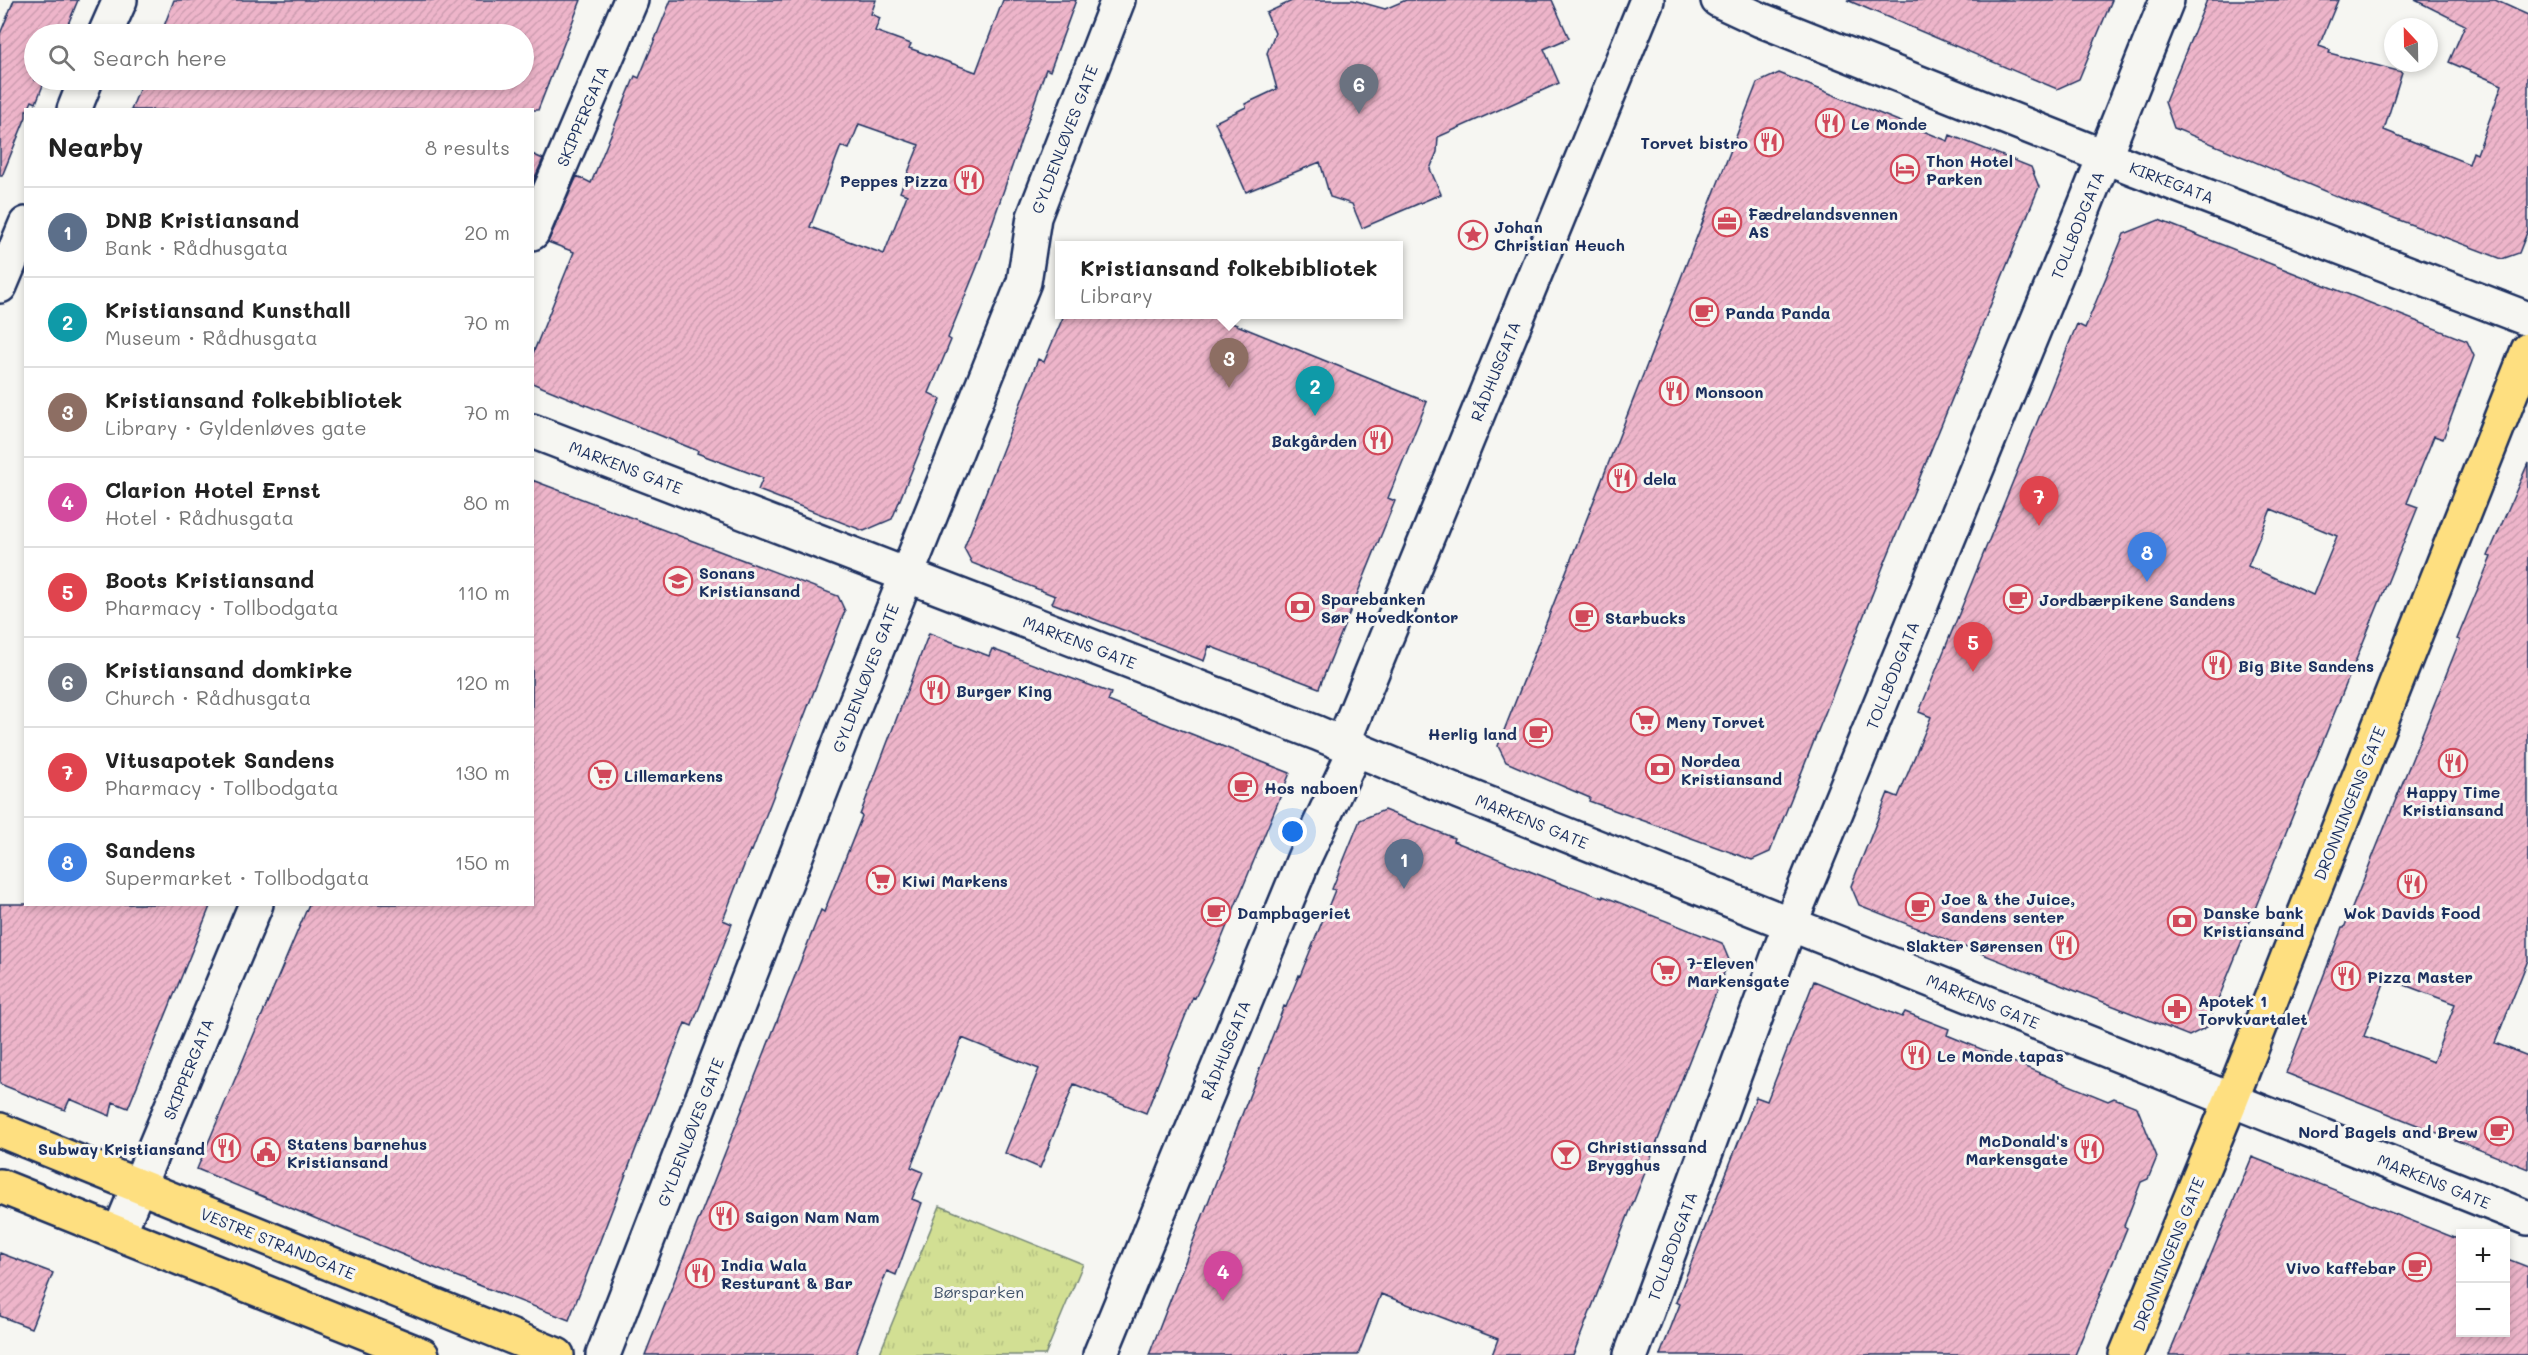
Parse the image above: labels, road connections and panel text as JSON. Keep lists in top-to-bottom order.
{
  "streets": {
    "main road": ["DRONNINGENS GATE", "VESTRE STRANDGATE"],
    "street": [
      "SKIPPERGATA",
      "GYLDENLØVES GATE",
      "KIRKEGATA",
      "TOLLBODGATA",
      "RÅDHUSGATA",
      "MARKENS GATE"
    ]
  },
  "crossings": [
    ["SKIPPERGATA", "VESTRE STRANDGATE"],
    ["GYLDENLØVES GATE", "MARKENS GATE"],
    ["KIRKEGATA", "TOLLBODGATA"],
    ["TOLLBODGATA", "MARKENS GATE"],
    ["RÅDHUSGATA", "MARKENS GATE"],
    ["MARKENS GATE", "DRONNINGENS GATE"]
  ],
  "parks": ["Børsparken"],
  "places": {
    "restaurant": [
      "Le Monde",
      "Torvet bistro",
      "Peppes Pizza",
      "Monsoon",
      "Bakgården",
      "dela",
      "Big Bite Sandens",
      "Burger King",
      "Happy Time Kristiansand",
      "Wok Davids Food",
      "Slakter Sørensen",
      "Pizza Master",
      "Le Monde tapas",
      "Subway Kristiansand",
      "McDonald's Markensgate",
      "Saigon Nam Nam",
      "India Wala Resturant & Bar"
    ],
    "hotel": ["Thon Hotel Parken"],
    "office": ["Fædrelandsvennen AS"],
    "place": ["Johan Christian Heuch"],
    "cafe": [
      "Panda Panda",
      "Jordbærpikene Sandens",
      "Starbucks",
      "Herlig land",
      "Hos naboen",
      "Joe & the Juice, Sandens senter",
      "Dampbageriet",
      "Nord Bagels and Brew",
      "Vivo kaffebar"
    ],
    "school or university": ["Sonans Kristiansand"],
    "bank": ["Sparebanken Sør Hovedkontor", "Nordea Kristiansand", "Danske bank Kristiansand"],
    "supermarket": [
      "Meny Torvet",
      "Lillemarkens",
      "Kiwi Markens",
      "7-Eleven Markensgate"
    ],
    "pharmacy": ["Apotek 1 Torvkvartalet"],
    "public building": ["Statens barnehus Kristiansand"],
    "bar": ["Christianssand Brygghus"]
  },
  "north": "top",
  "page": {
    "search": "Search here",
    "pins": [
      "6",
      "3",
      "2",
      "7",
      "8",
      "5",
      "1",
      "4"
    ],
    "heading": ["Nearby", "8 results"],
    "list": [
      {
        "mark": "1",
        "name": "DNB Kristiansand",
        "note": "Bank · Rådhusgata",
        "value": "20 m"
      },
      {
        "mark": "2",
        "name": "Kristiansand Kunsthall",
        "note": "Museum · Rådhusgata",
        "value": "70 m"
      },
      {
        "mark": "3",
        "name": "Kristiansand folkebibliotek",
        "note": "Library · Gyldenløves gate",
        "value": "70 m"
      },
      {
        "mark": "4",
        "name": "Clarion Hotel Ernst",
        "note": "Hotel · Rådhusgata",
        "value": "80 m"
      },
      {
        "mark": "5",
        "name": "Boots Kristiansand",
        "note": "Pharmacy · Tollbodgata",
        "value": "110 m"
      },
      {
        "mark": "6",
        "name": "Kristiansand domkirke",
        "note": "Church · Rådhusgata",
        "value": "120 m"
      },
      {
        "mark": "7",
        "name": "Vitusapotek Sandens",
        "note": "Pharmacy · Tollbodgata",
        "value": "130 m"
      },
      {
        "mark": "8",
        "name": "Sandens",
        "note": "Supermarket · Tollbodgata",
        "value": "150 m"
      }
    ],
    "popup": ["Kristiansand folkebibliotek", "Library"],
    "map_buttons": ["+", "−"]
  }
}
